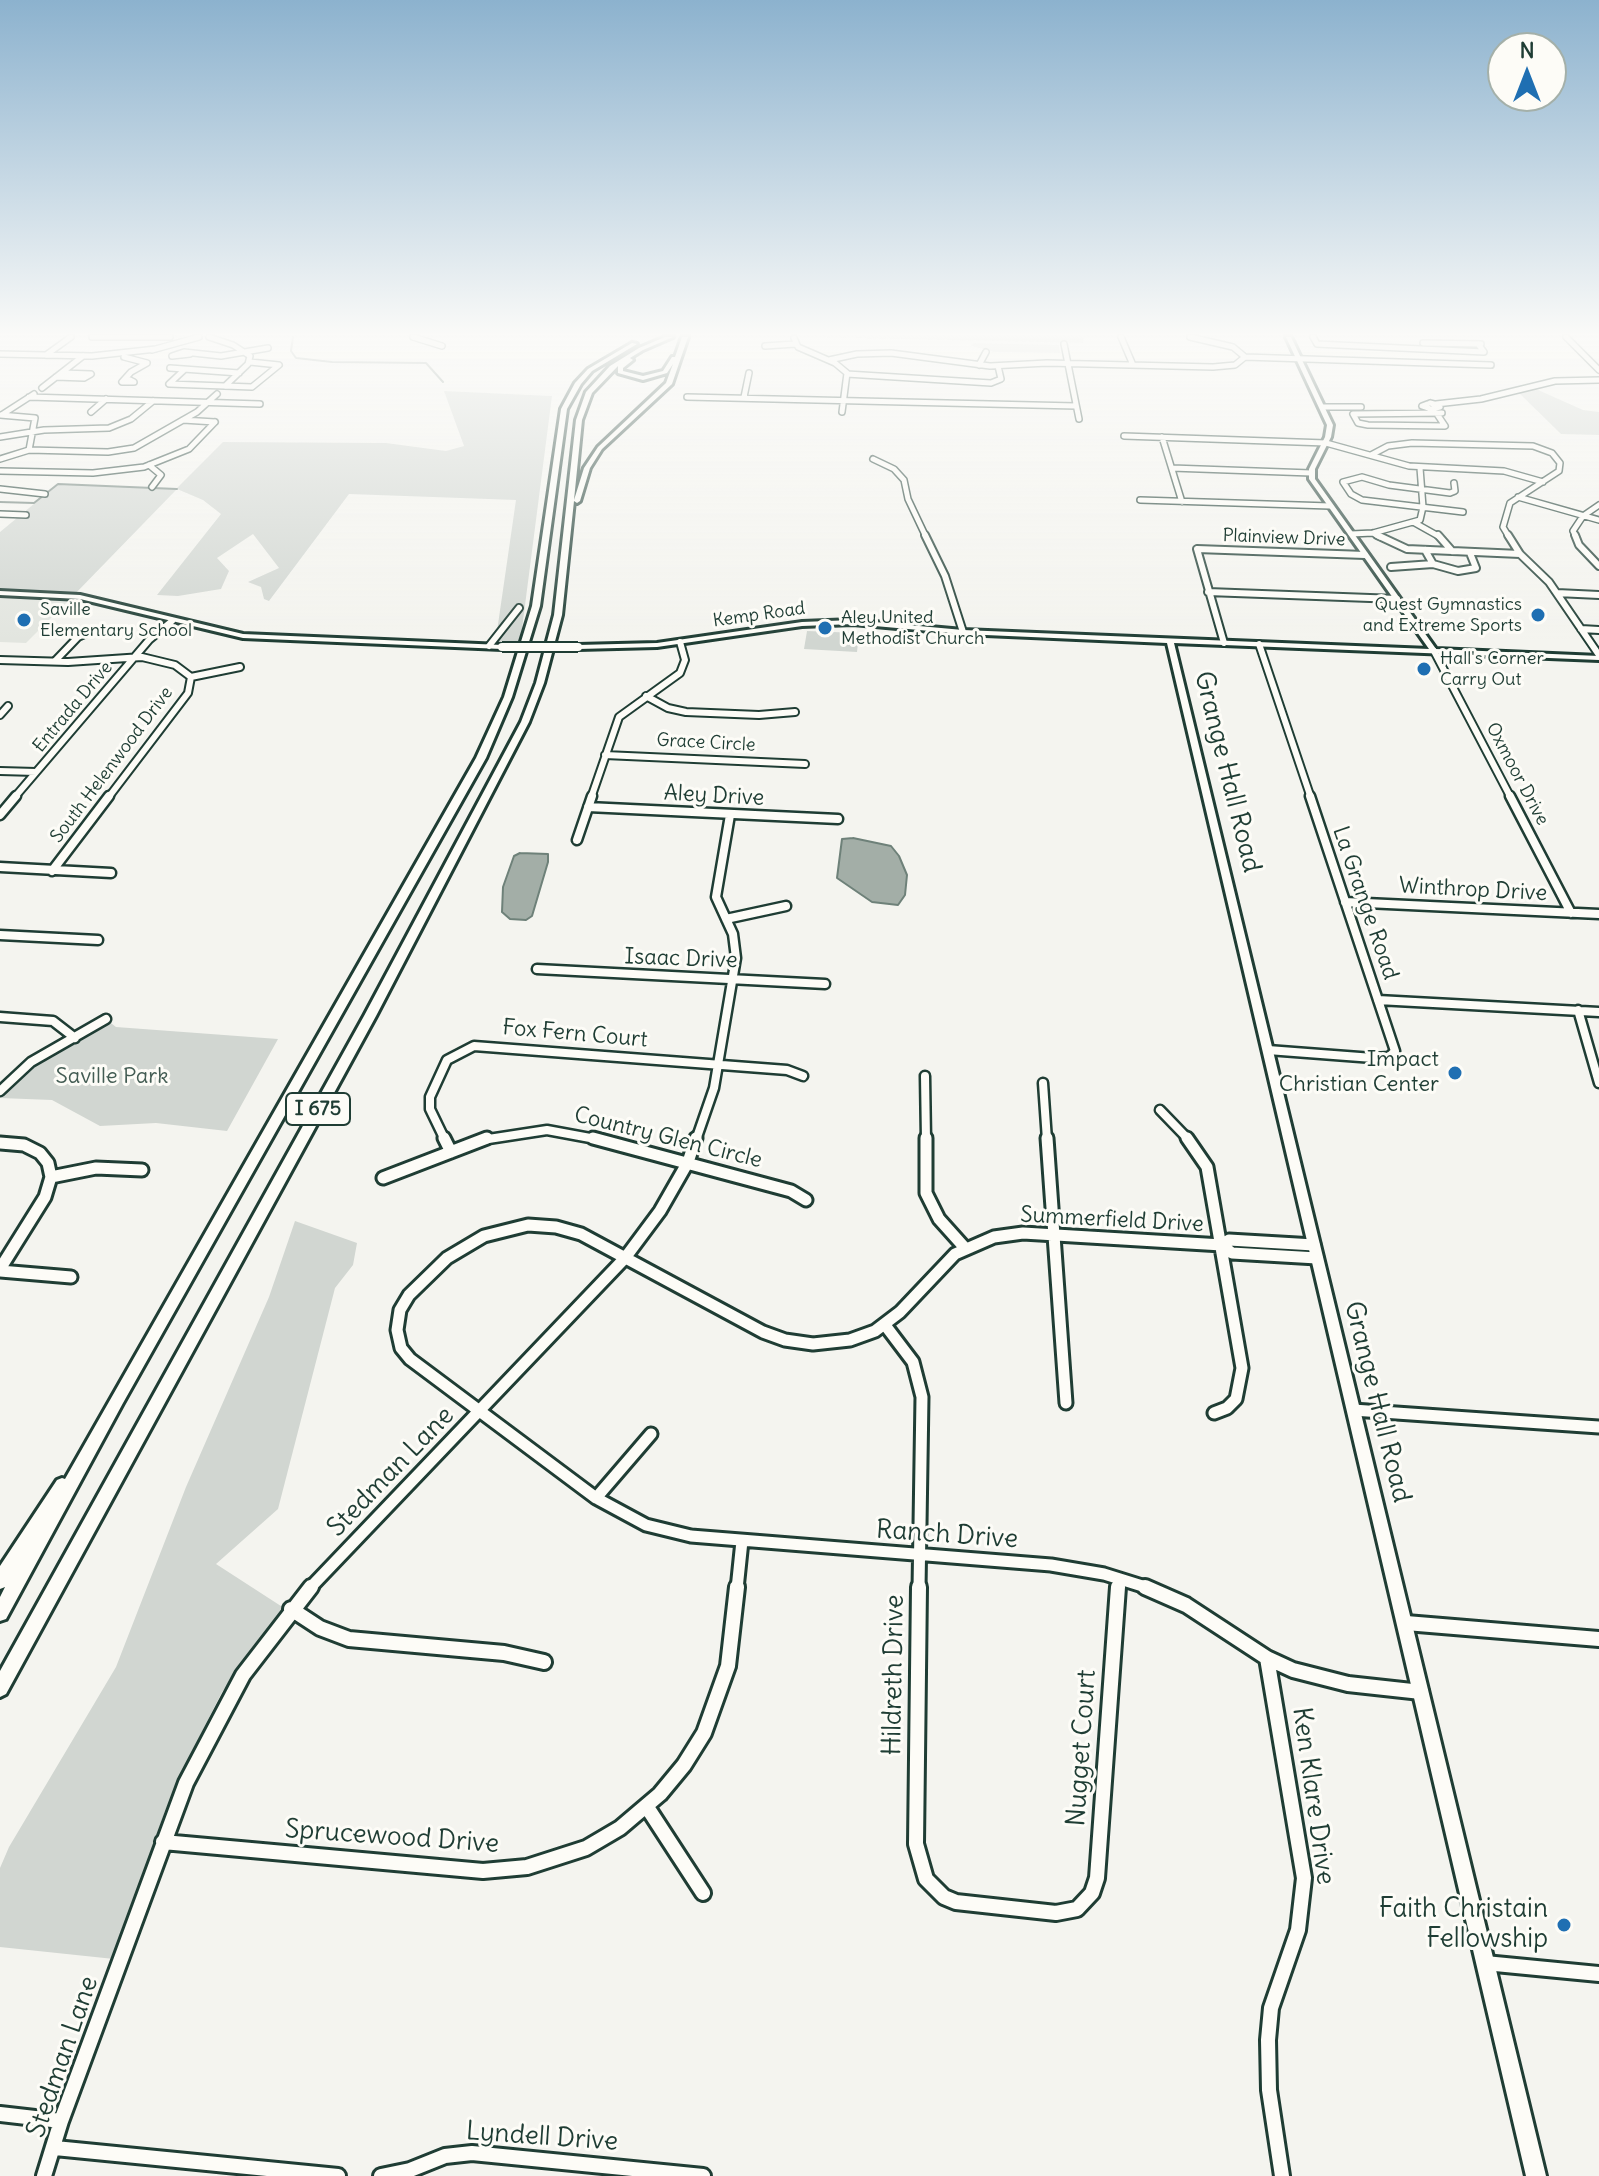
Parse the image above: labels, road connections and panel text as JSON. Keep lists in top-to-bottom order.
{
  "streets": {
    "highway": ["I 675"],
    "main road": ["Kemp Road", "Grange Hall Road"],
    "street": [
      "Plainview Drive",
      "Entrada Drive",
      "Grace Circle",
      "South Helenwood Drive",
      "Oxmoor Drive",
      "Aley Drive",
      "Winthrop Drive",
      "La Grange Road",
      "Isaac Drive",
      "Fox Fern Court",
      "Country Glen Circle",
      "Summerfield Drive",
      "Stedman Lane",
      "Ranch Drive",
      "Hildreth Drive",
      "Nugget Court",
      "Ken Klare Drive",
      "Sprucewood Drive",
      "Lyndell Drive"
    ]
  },
  "crossings": [
    ["Kemp Road", "Entrada Drive"],
    ["Kemp Road", "Grange Hall Road"],
    ["Kemp Road", "Oxmoor Drive"],
    ["Kemp Road", "La Grange Road"],
    ["Grange Hall Road", "La Grange Road"],
    ["Grange Hall Road", "Summerfield Drive"],
    ["Grange Hall Road", "Ranch Drive"],
    ["Oxmoor Drive", "Winthrop Drive"],
    ["Aley Drive", "Stedman Lane"],
    ["Winthrop Drive", "La Grange Road"],
    ["Isaac Drive", "Stedman Lane"],
    ["Fox Fern Court", "Country Glen Circle"],
    ["Fox Fern Court", "Stedman Lane"],
    ["Country Glen Circle", "Stedman Lane"],
    ["Summerfield Drive", "Stedman Lane"],
    ["Summerfield Drive", "Ranch Drive"],
    ["Summerfield Drive", "Hildreth Drive"],
    ["Stedman Lane", "Ranch Drive"],
    ["Stedman Lane", "Sprucewood Drive"],
    ["Ranch Drive", "Hildreth Drive"],
    ["Ranch Drive", "Nugget Court"],
    ["Ranch Drive", "Ken Klare Drive"],
    ["Ranch Drive", "Sprucewood Drive"],
    ["Hildreth Drive", "Nugget Court"]
  ],
  "parks": ["Saville Park"],
  "places": [
    "Quest Gymnastics and Extreme Sports",
    "Saville Elementary School",
    "Aley United Methodist Church",
    "Hall's Corner Carry Out",
    "Impact Christian Center",
    "Faith Christain Fellowship"
  ],
  "north": "top"
}
